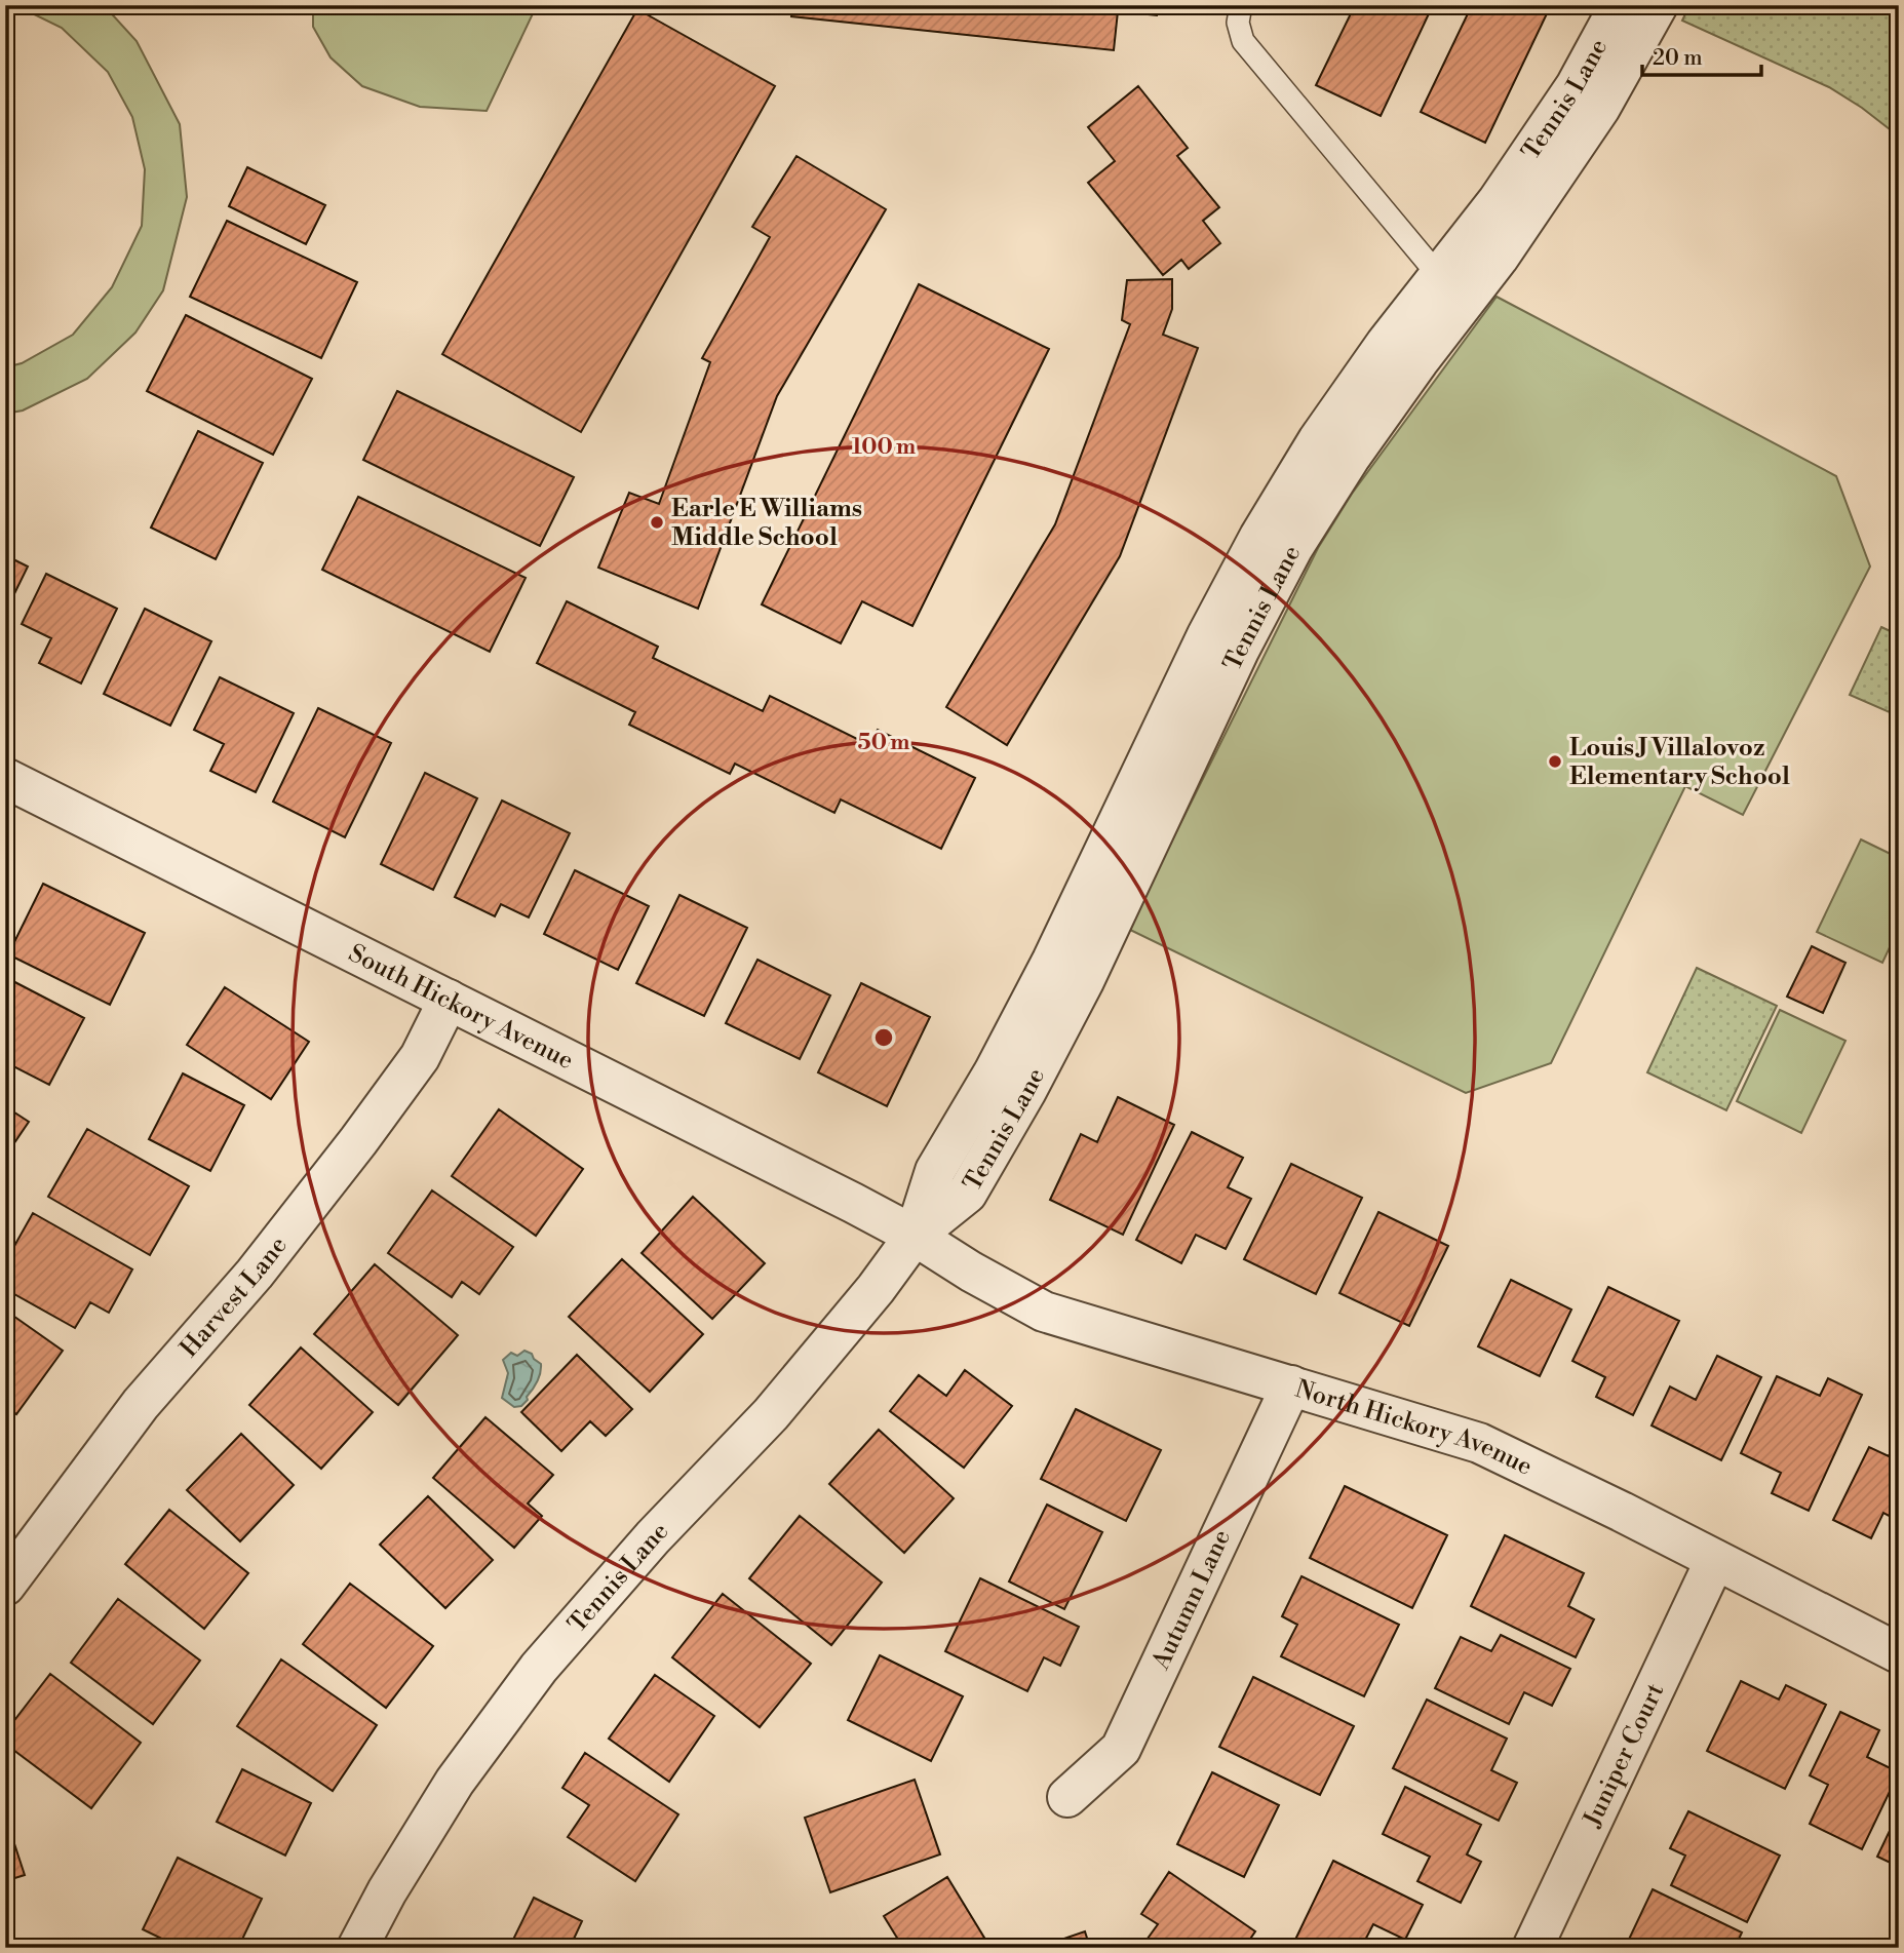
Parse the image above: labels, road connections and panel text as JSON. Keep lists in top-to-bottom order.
{
  "streets": {
    "street": [
      "Tennis Lane",
      "South Hickory Avenue",
      "Harvest Lane",
      "North Hickory Avenue",
      "Autumn Lane",
      "Juniper Court"
    ]
  },
  "crossings": [
    ["Tennis Lane", "South Hickory Avenue"],
    ["Tennis Lane", "North Hickory Avenue"],
    ["South Hickory Avenue", "Harvest Lane"],
    ["South Hickory Avenue", "North Hickory Avenue"],
    ["North Hickory Avenue", "Autumn Lane"],
    ["North Hickory Avenue", "Juniper Court"]
  ],
  "places": ["Earle E Williams Middle School", "Louis J Villalovoz Elementary School"],
  "scale_bar": "20 m",
  "rings": ["100 m", "50 m"]
}
